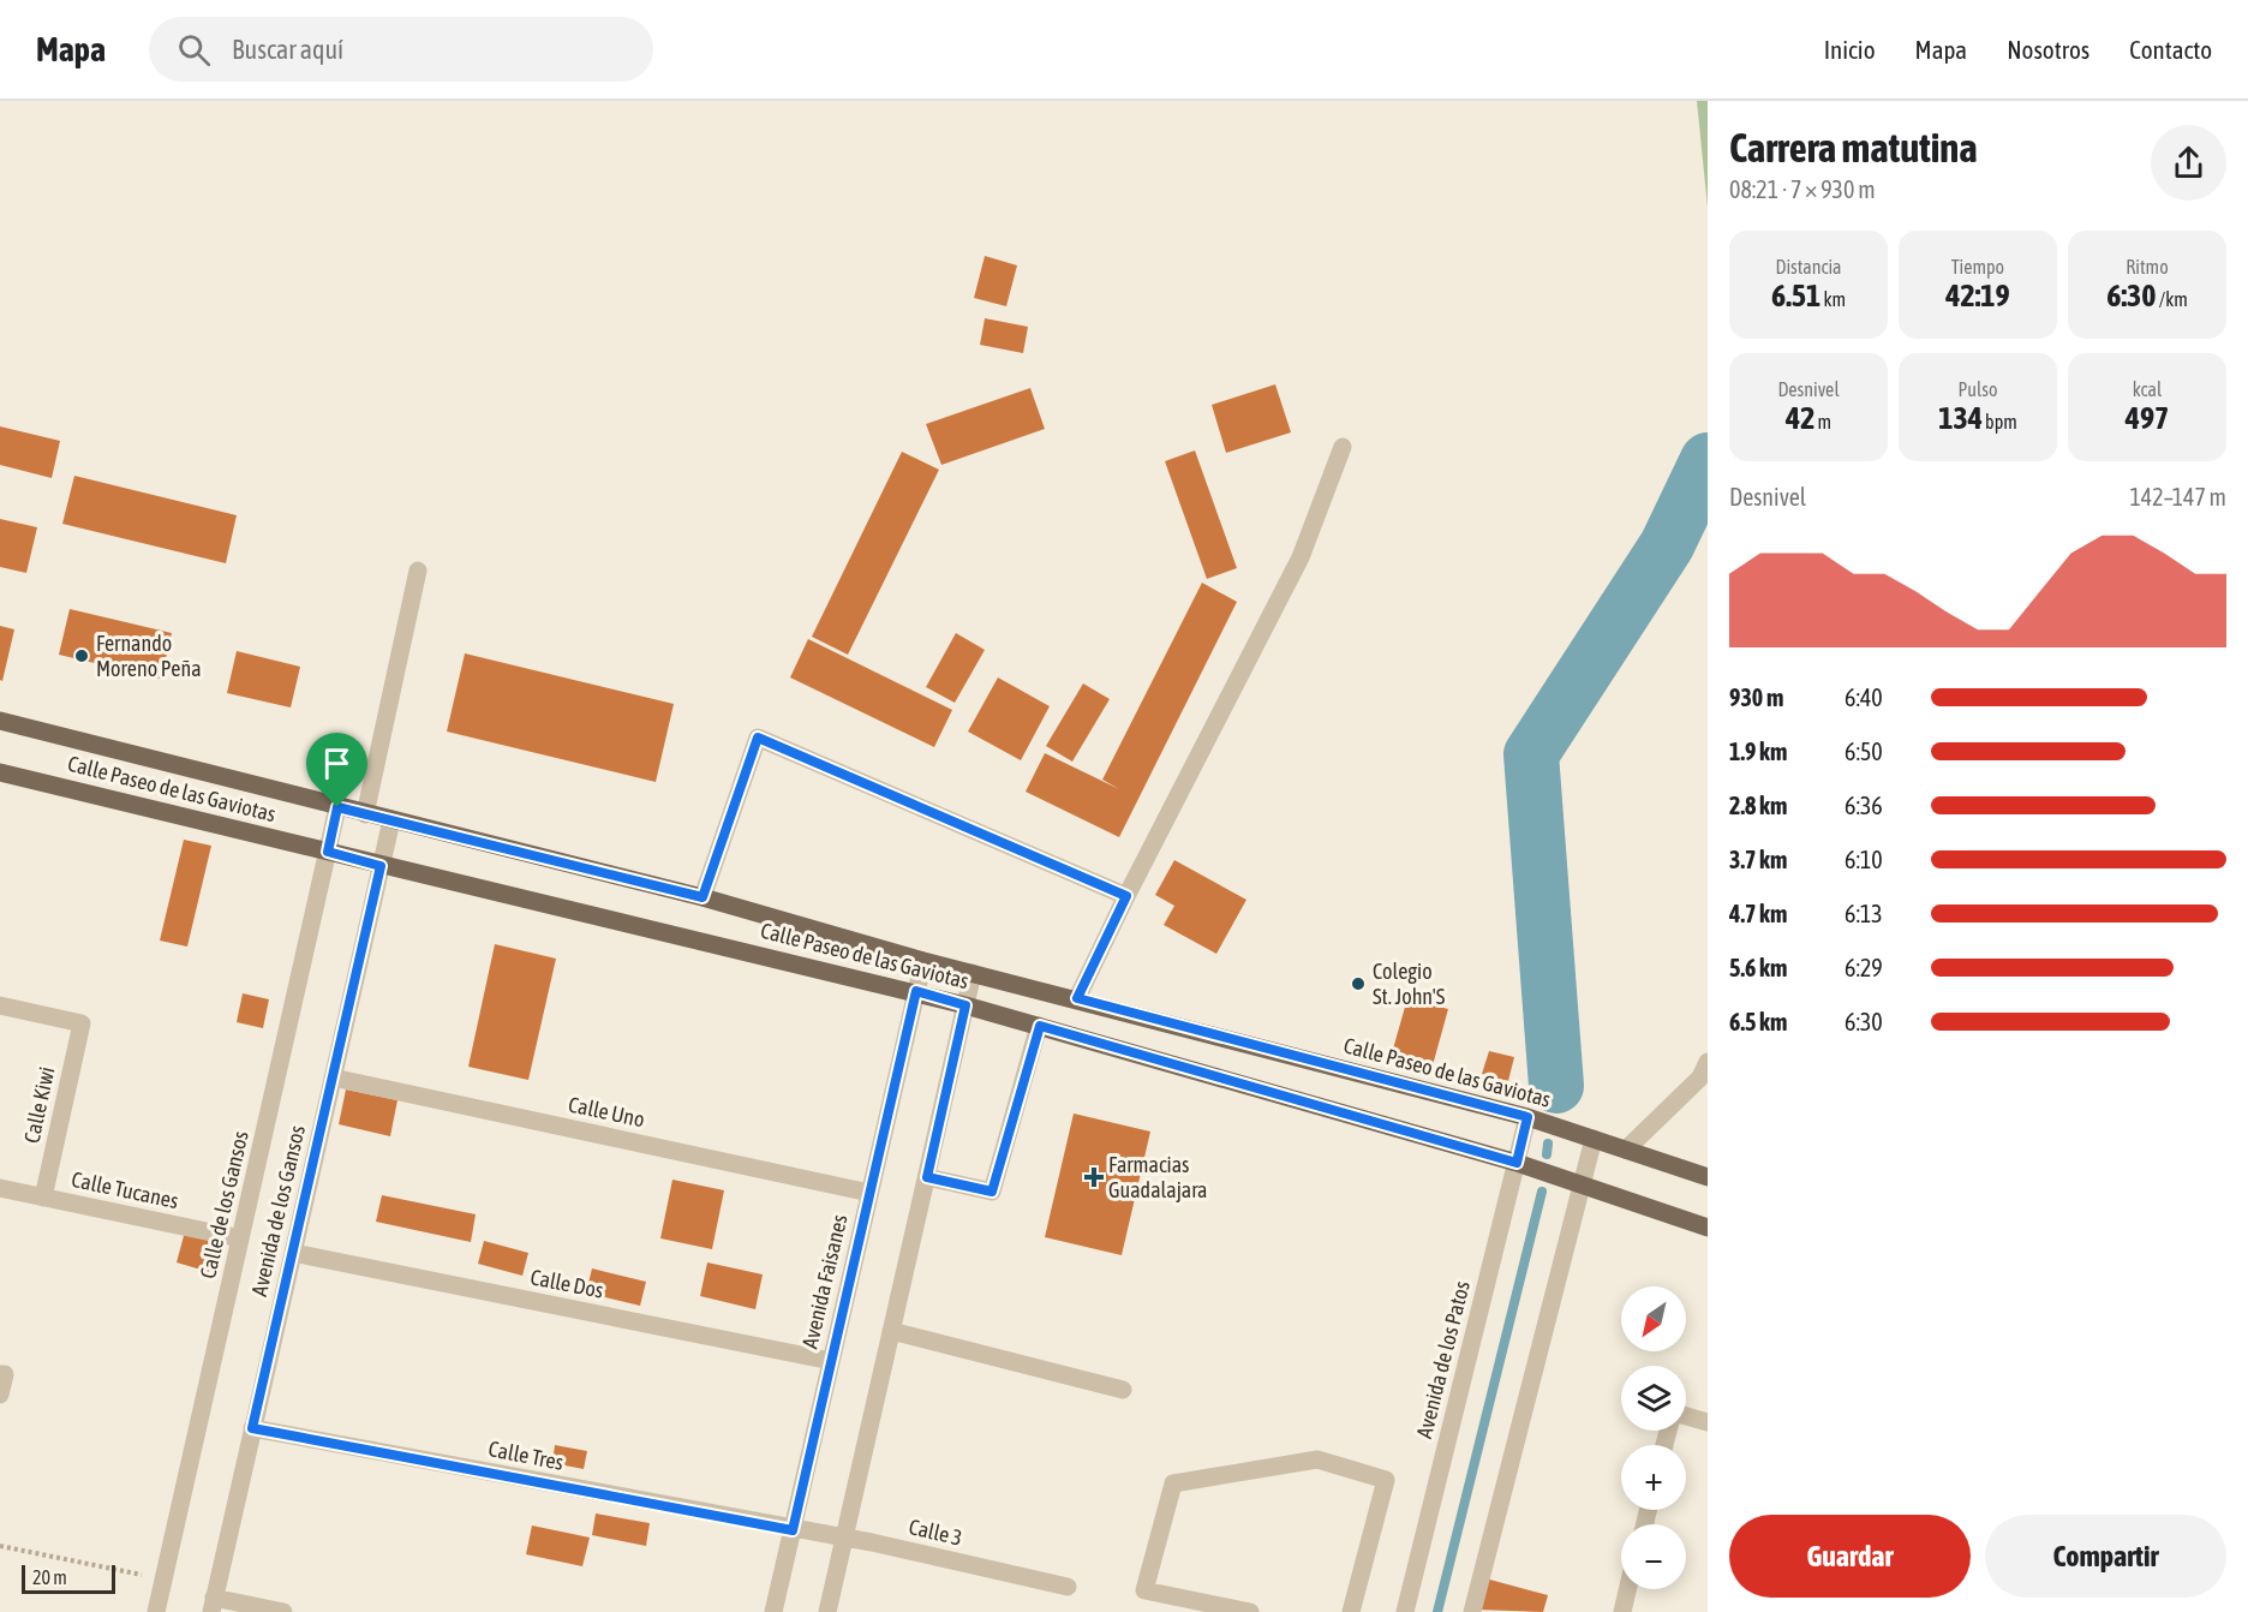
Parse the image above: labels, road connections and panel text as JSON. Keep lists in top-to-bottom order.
{
  "streets": {
    "main road": ["Calle Paseo de las Gaviotas"],
    "street": [
      "Calle Kiwi",
      "Calle Uno",
      "Calle Tucanes",
      "Calle de los Gansos",
      "Avenida de los Gansos",
      "Avenida Faisanes",
      "Calle Dos",
      "Avenida de los Patos",
      "Calle Tres",
      "Calle 3"
    ]
  },
  "crossings": [
    ["Calle Paseo de las Gaviotas", "Calle de los Gansos"],
    ["Calle Paseo de las Gaviotas", "Avenida de los Gansos"],
    ["Calle Paseo de las Gaviotas", "Avenida Faisanes"],
    ["Calle Paseo de las Gaviotas", "Avenida de los Patos"],
    ["Calle Kiwi", "Calle Tucanes"],
    ["Calle Uno", "Avenida de los Gansos"],
    ["Calle Uno", "Avenida Faisanes"],
    ["Calle Tucanes", "Calle de los Gansos"],
    ["Avenida de los Gansos", "Calle Dos"],
    ["Avenida de los Gansos", "Calle Tres"],
    ["Avenida Faisanes", "Calle Dos"],
    ["Avenida Faisanes", "Calle Tres"],
    ["Avenida Faisanes", "Calle 3"],
    ["Calle Tres", "Calle 3"]
  ],
  "places": {
    "other": ["Fernando Moreno Peña", "Colegio St. John'S"],
    "health": ["Farmacias Guadalajara"]
  },
  "scale_bar": "20 m",
  "north": "bottom left",
  "page": {
    "header": "Mapa",
    "search": "Buscar aquí",
    "nav": [
      "Inicio",
      "Mapa",
      "Nosotros",
      "Contacto"
    ],
    "heading": ["Carrera matutina", "08:21 · 7 × 930 m"],
    "stats": [
      ["Distancia", "6.51 km"],
      ["Tiempo", "42:19"],
      ["Ritmo", "6:30 /km"],
      ["Desnivel", "42 m"],
      ["Pulso", "134 bpm"],
      ["kcal", "497"]
    ],
    "chart": ["Desnivel", "142–147 m"],
    "list": [
      {
        "name": "930 m",
        "note": "6:40"
      },
      {
        "name": "1.9 km",
        "note": "6:50"
      },
      {
        "name": "2.8 km",
        "note": "6:36"
      },
      {
        "name": "3.7 km",
        "note": "6:10"
      },
      {
        "name": "4.7 km",
        "note": "6:13"
      },
      {
        "name": "5.6 km",
        "note": "6:29"
      },
      {
        "name": "6.5 km",
        "note": "6:30"
      }
    ],
    "map_buttons": ["+", "−"],
    "buttons": ["Guardar", "Compartir"],
    "scale": "20 m"
  }
}
